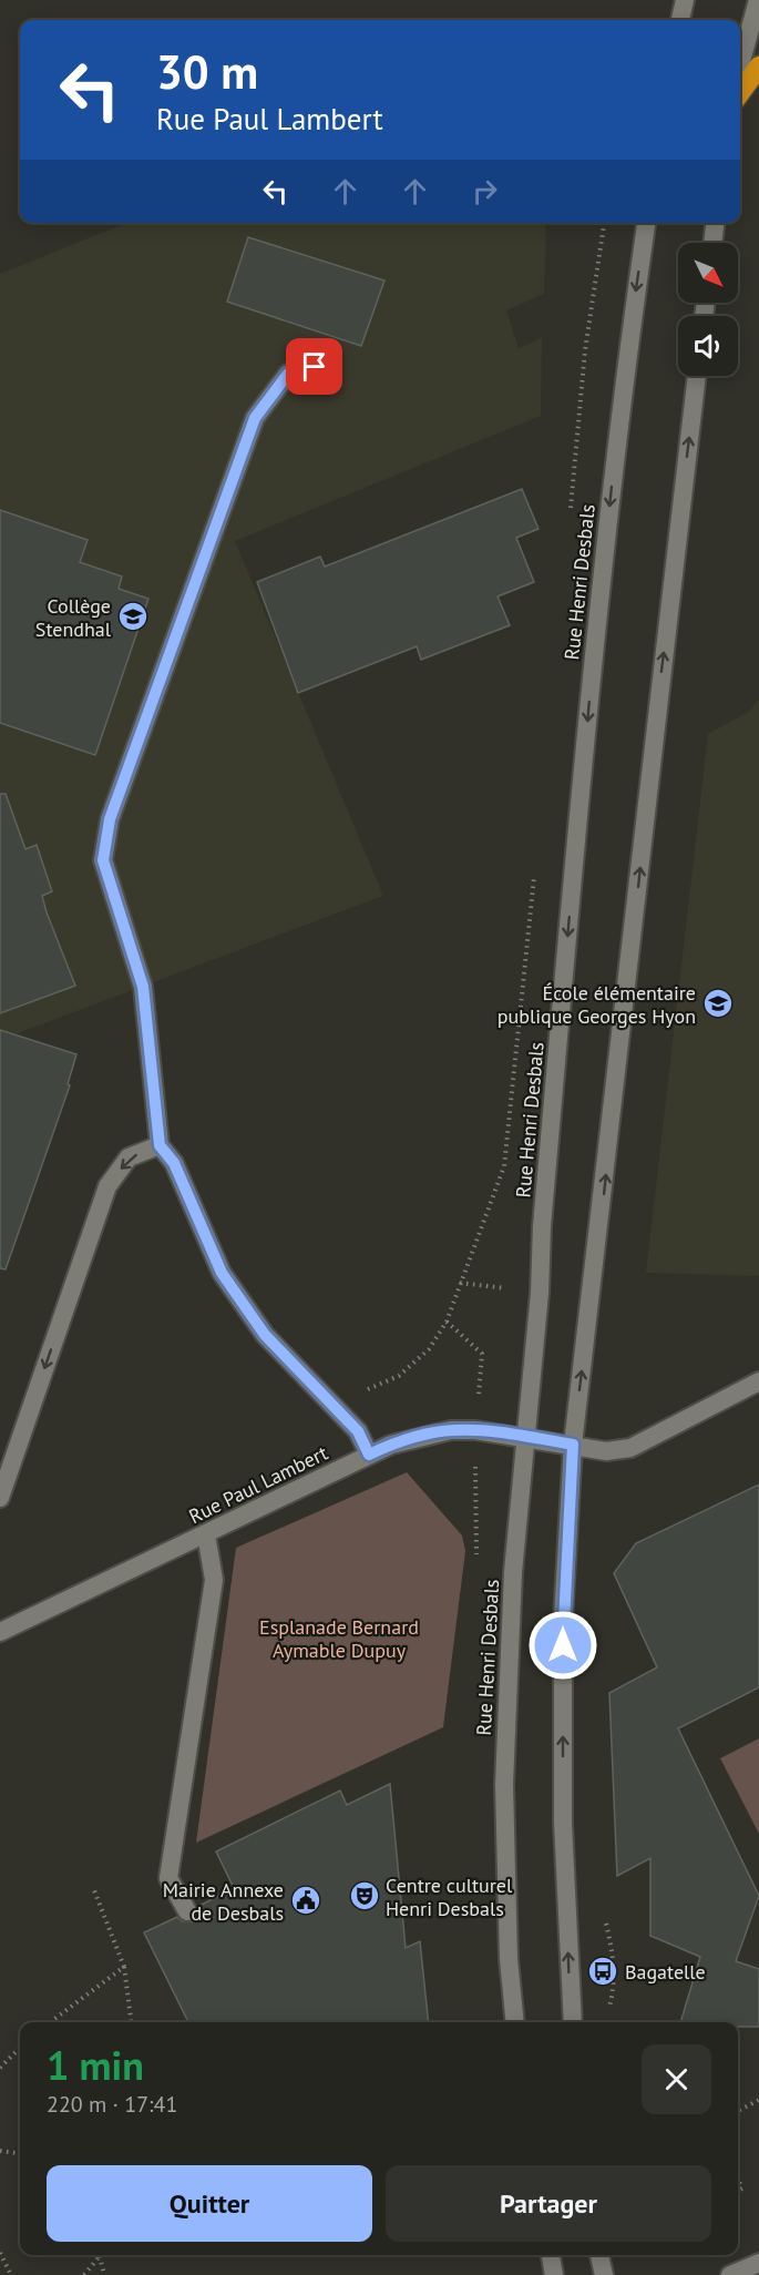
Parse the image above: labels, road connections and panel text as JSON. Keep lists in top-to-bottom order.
{
  "streets": {
    "street": ["Rue Henri Desbals", "Rue Paul Lambert"]
  },
  "crossings": [
    ["Rue Henri Desbals", "Rue Paul Lambert"]
  ],
  "parks": ["Esplanade Bernard Aymable Dupuy"],
  "places": {
    "school or university": ["Collège Stendhal", "École élémentaire publique Georges Hyon"],
    "theatre": ["Centre culturel Henri Desbals"],
    "public building": ["Mairie Annexe de Desbals"],
    "bus stop": ["Bagatelle"]
  },
  "north": "bottom right",
  "page": {
    "turn": ["30 m", "Rue Paul Lambert"],
    "heading": ["1 min", "220 m · 17:41"],
    "buttons": ["Quitter", "Partager"]
  }
}
